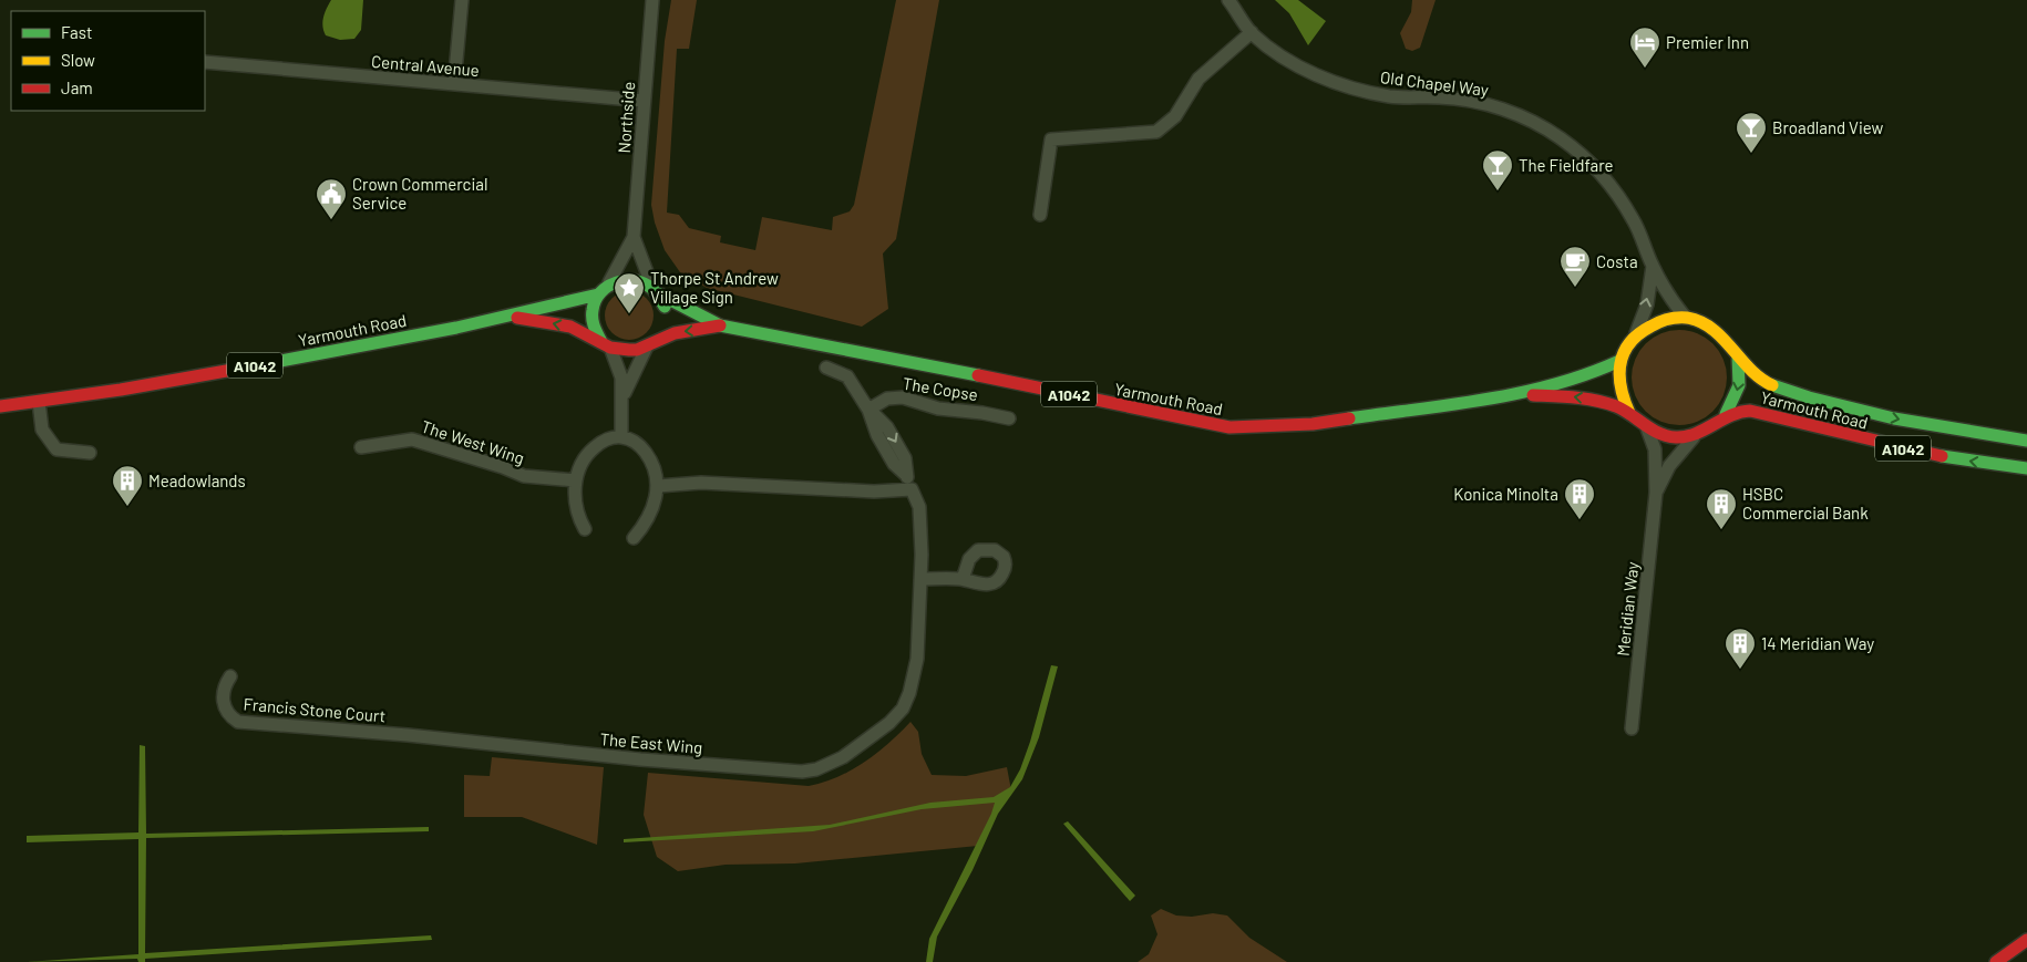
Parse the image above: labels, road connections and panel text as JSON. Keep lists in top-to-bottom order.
{
  "streets": {
    "highway": ["Yarmouth Road", "A1042"],
    "street": [
      "Central Avenue",
      "Old Chapel Way",
      "Northside",
      "The Copse",
      "The West Wing",
      "Meridian Way",
      "Francis Stone Court",
      "The East Wing"
    ]
  },
  "crossings": [
    ["Central Avenue", "Northside"],
    ["Old Chapel Way", "Yarmouth Road"],
    ["Old Chapel Way", "Meridian Way"],
    ["Northside", "Yarmouth Road"],
    ["Yarmouth Road", "Meridian Way"],
    ["Francis Stone Court", "The East Wing"]
  ],
  "places": {
    "hotel": ["Premier Inn"],
    "bar": ["Broadland View", "The Fieldfare"],
    "public building": ["Crown Commercial Service"],
    "cafe": ["Costa"],
    "place": ["Thorpe St Andrew Village Sign"],
    "building": [
      "Meadowlands",
      "Konica Minolta",
      "HSBC Commercial Bank",
      "14 Meridian Way"
    ]
  },
  "legend": ["Fast", "Slow", "Jam"]
}
